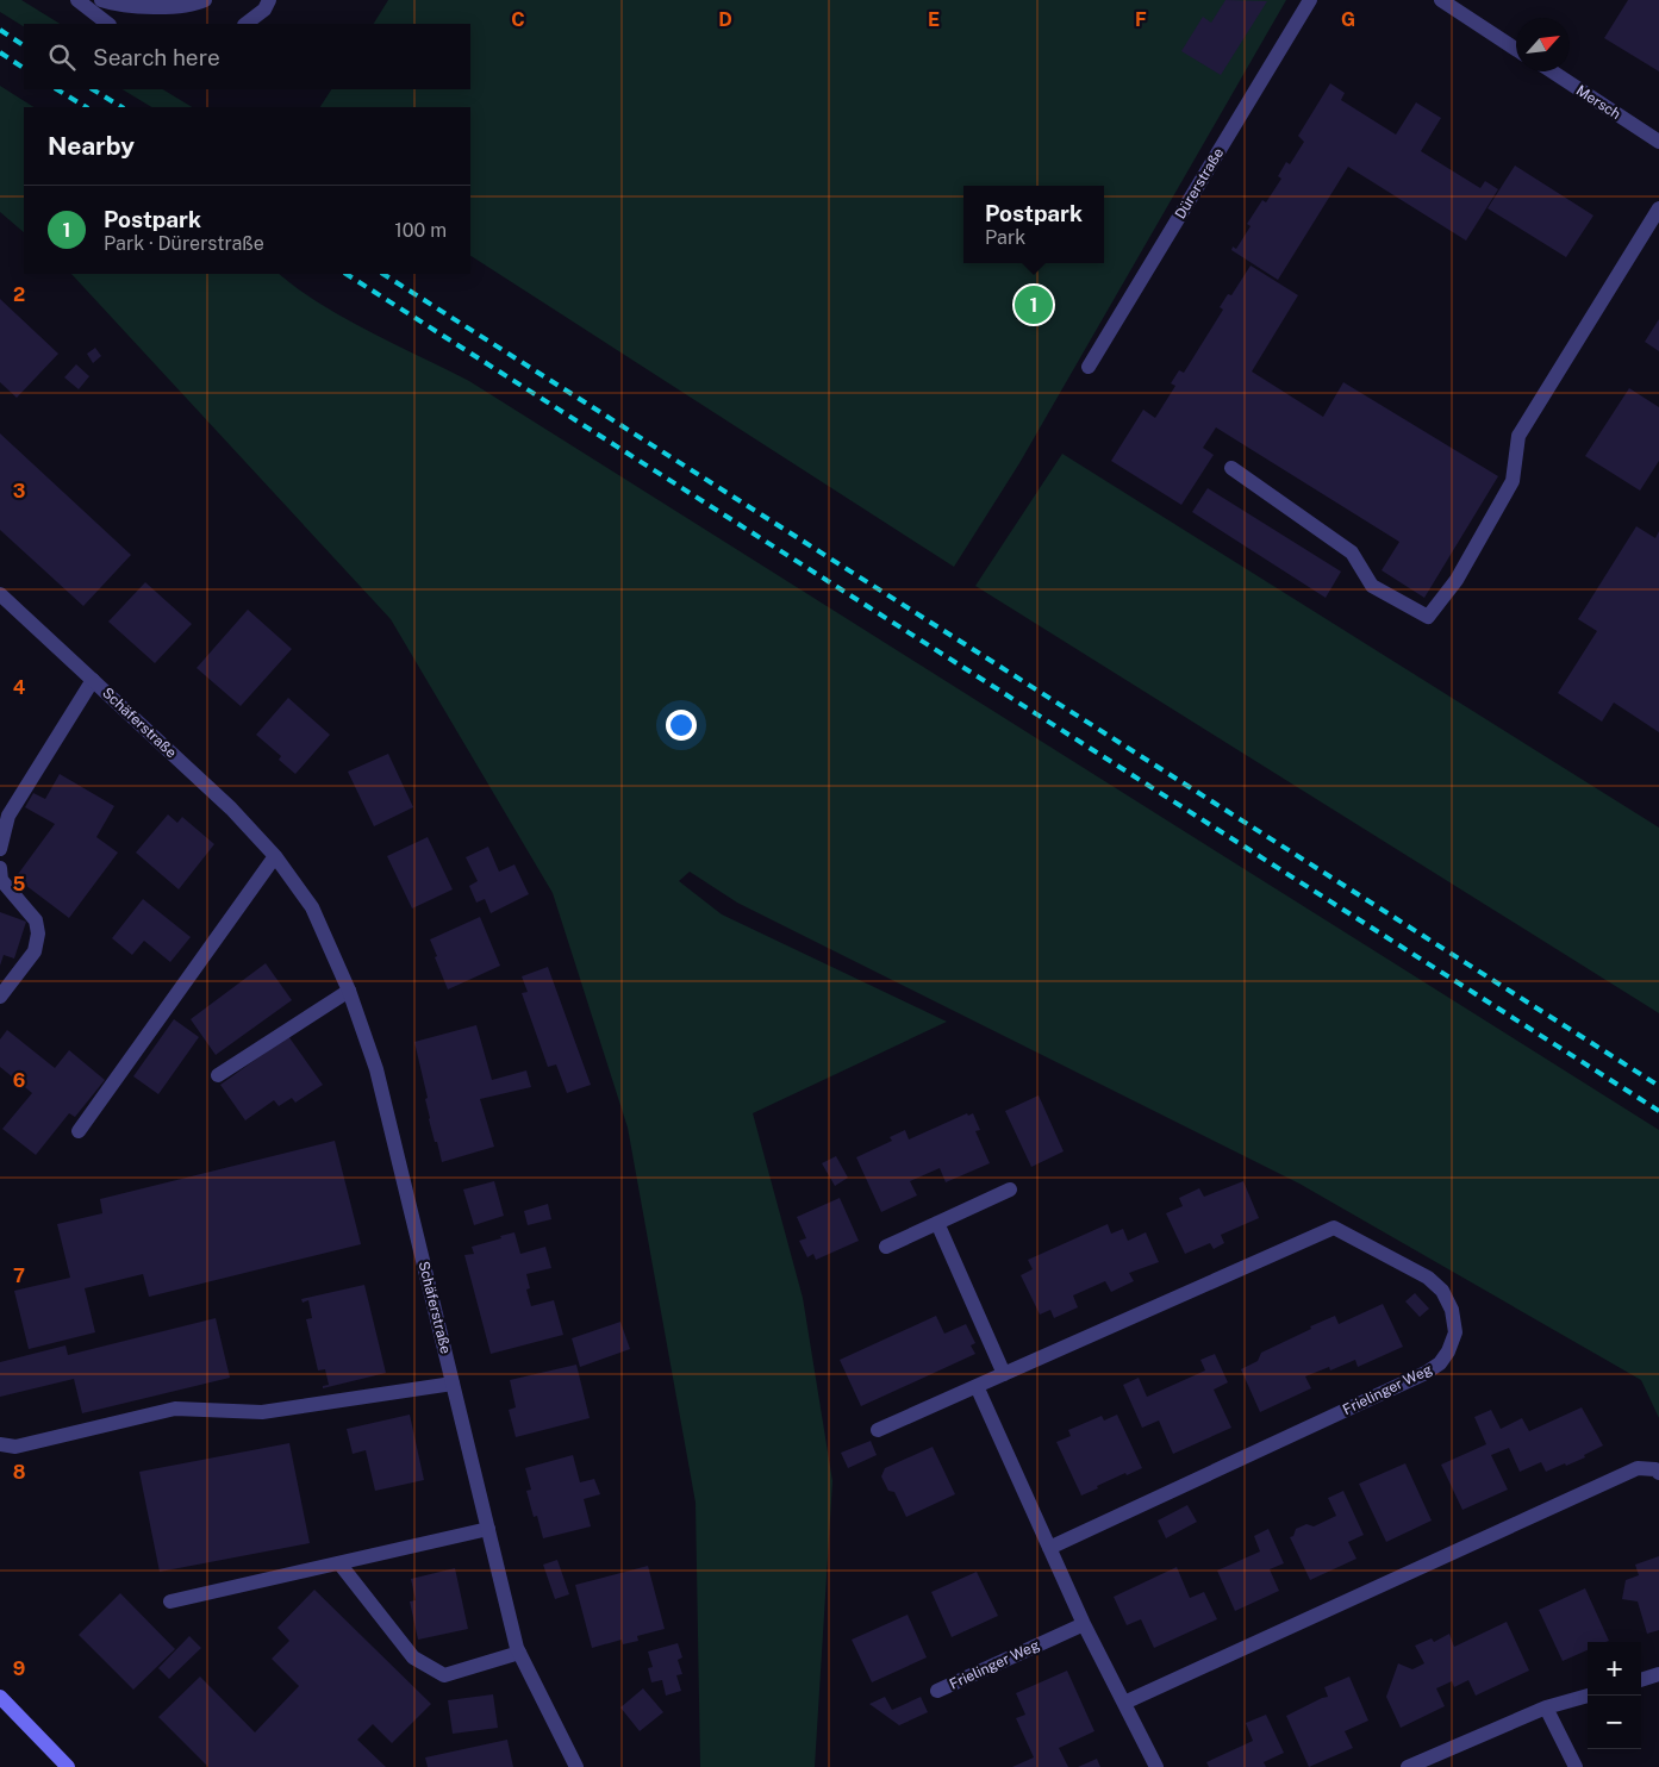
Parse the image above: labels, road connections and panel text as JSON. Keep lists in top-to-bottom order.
{
  "streets": {
    "street": [
      "Mersch",
      "Dürerstraße",
      "Schäferstraße",
      "Frielinger Weg"
    ]
  },
  "north": "top right",
  "page": {
    "search": "Search here",
    "heading": "Nearby",
    "list": [
      {
        "mark": "1",
        "name": "Postpark",
        "note": "Park · Dürerstraße",
        "value": "100 m"
      }
    ],
    "popup": ["Postpark", "Park"],
    "pins": "1",
    "map_buttons": ["+", "−"]
  },
  "grid": {
    "columns": [
      "C",
      "D",
      "E",
      "F",
      "G"
    ],
    "rows": [
      "2",
      "3",
      "4",
      "5",
      "6",
      "7",
      "8",
      "9"
    ]
  }
}
